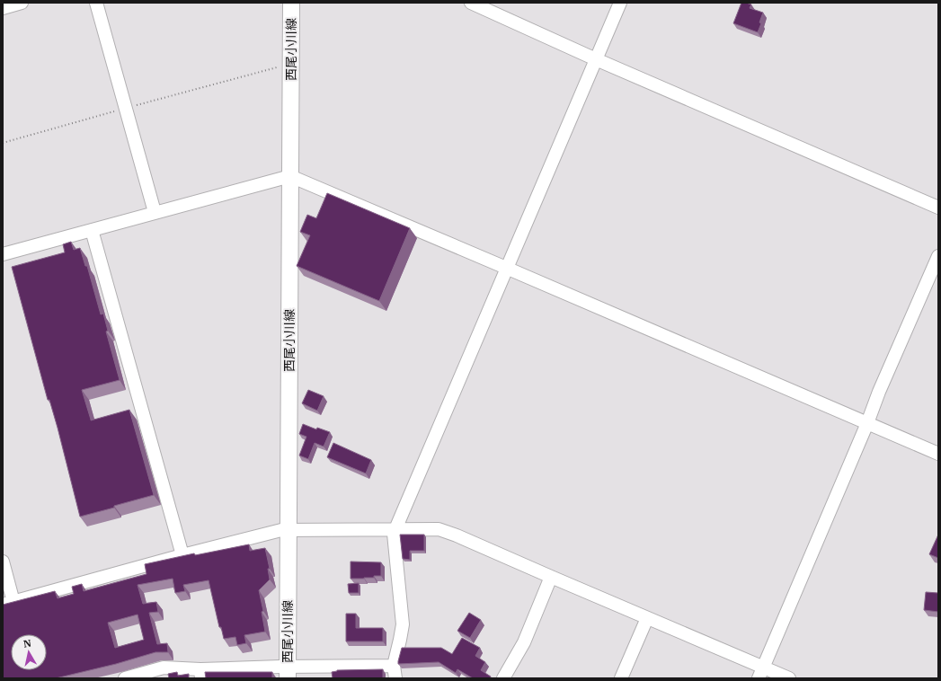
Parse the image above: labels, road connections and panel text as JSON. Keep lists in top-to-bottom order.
{
  "streets": {
    "main road": ["西尾小川線"]
  },
  "north": "top"
}
